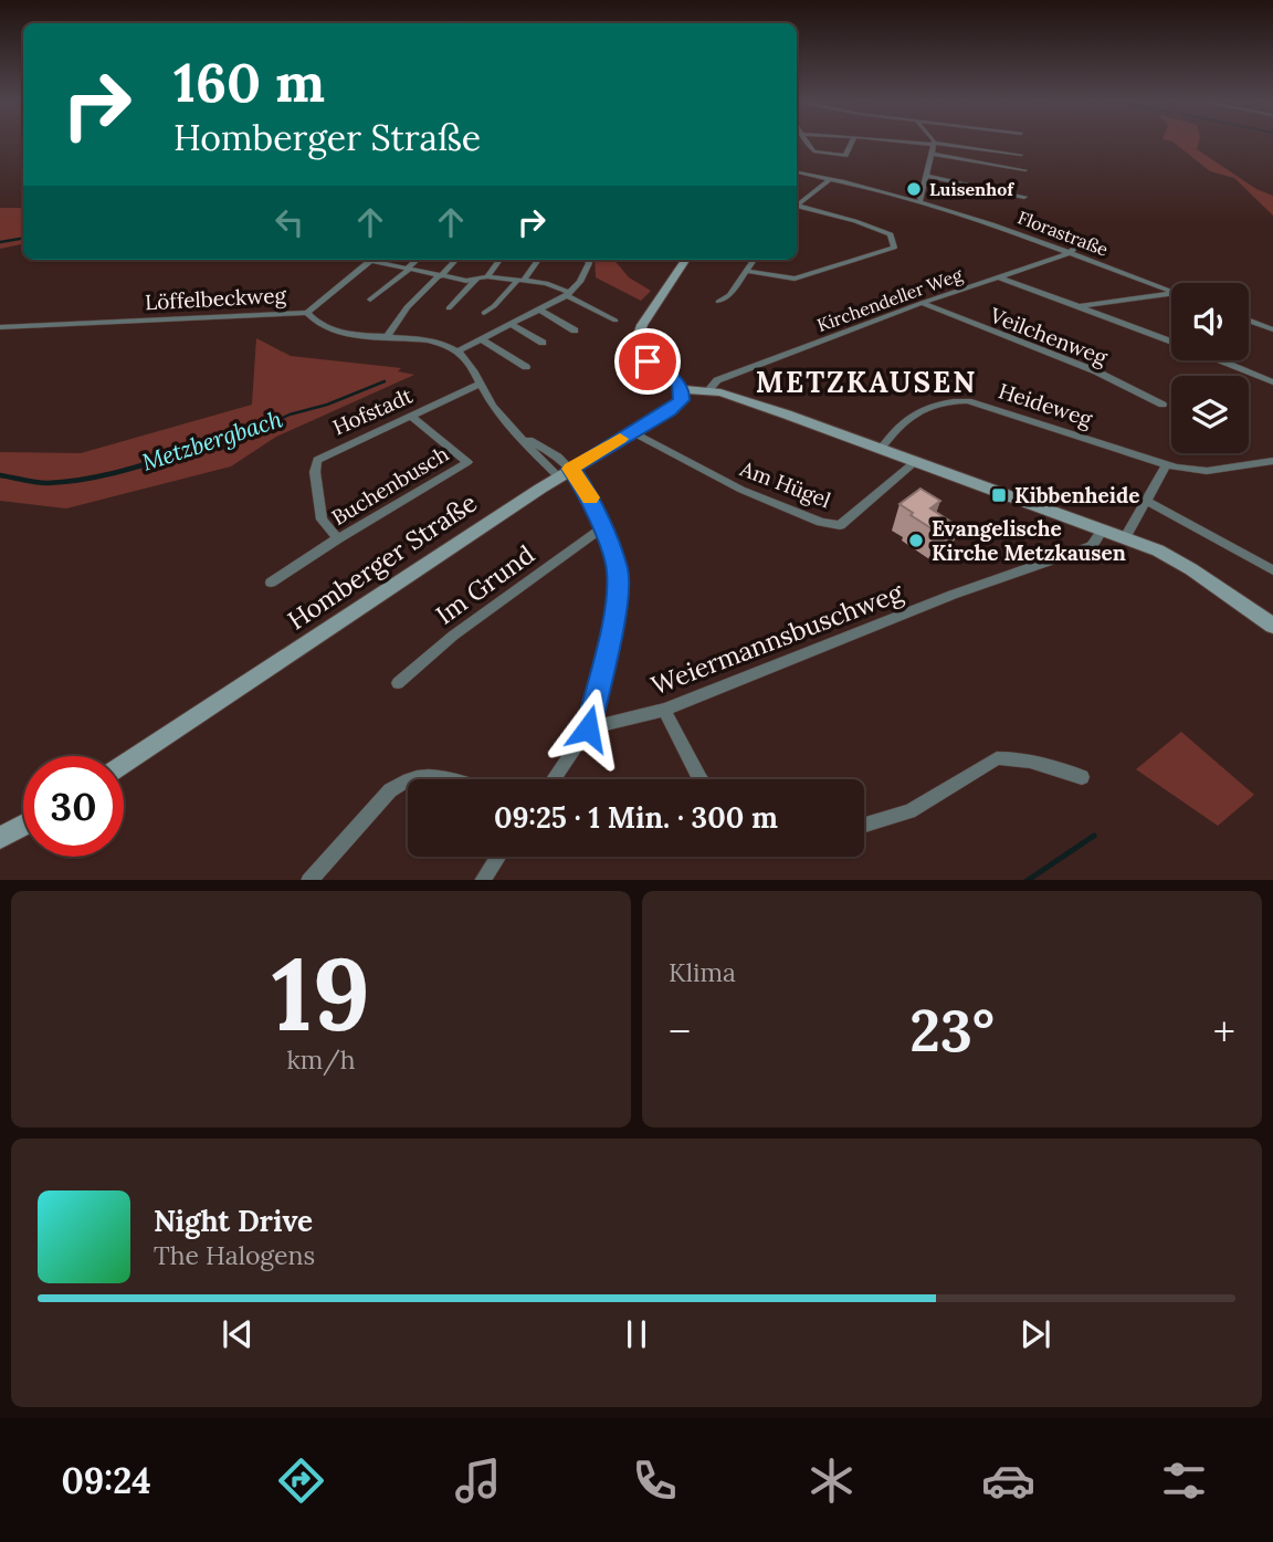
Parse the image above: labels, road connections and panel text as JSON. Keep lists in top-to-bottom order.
{
  "streets": {
    "main road": ["Homberger Straße"],
    "street": [
      "Florastraße",
      "Löffelbeckweg",
      "Kirchendeller Weg",
      "Veilchenweg",
      "Heideweg",
      "Hofstadt",
      "Am Hügel",
      "Buchenbusch",
      "Im Grund",
      "Weiermannsbuschweg"
    ]
  },
  "crossings": [
    ["Florastraße", "Kirchendeller Weg"],
    ["Kirchendeller Weg", "Veilchenweg"],
    ["Hofstadt", "Buchenbusch"],
    ["Am Hügel", "Homberger Straße"]
  ],
  "districts": ["METZKAUSEN"],
  "water": ["Metzbergbach"],
  "places": {
    "other": ["Luisenhof", "Evangelische Kirche Metzkausen"],
    "transit": ["Kibbenheide"]
  },
  "page": {
    "turn": ["160 m", "Homberger Straße"],
    "limit": "30",
    "trip": "09:25 · 1 Min. · 300 m",
    "tile": [
      ["19", "km/h"],
      "Klima"
    ],
    "heat": ["−", "23°", "+"],
    "song": ["Night Drive", "The Halogens"],
    "tabs": "09:24"
  }
}
